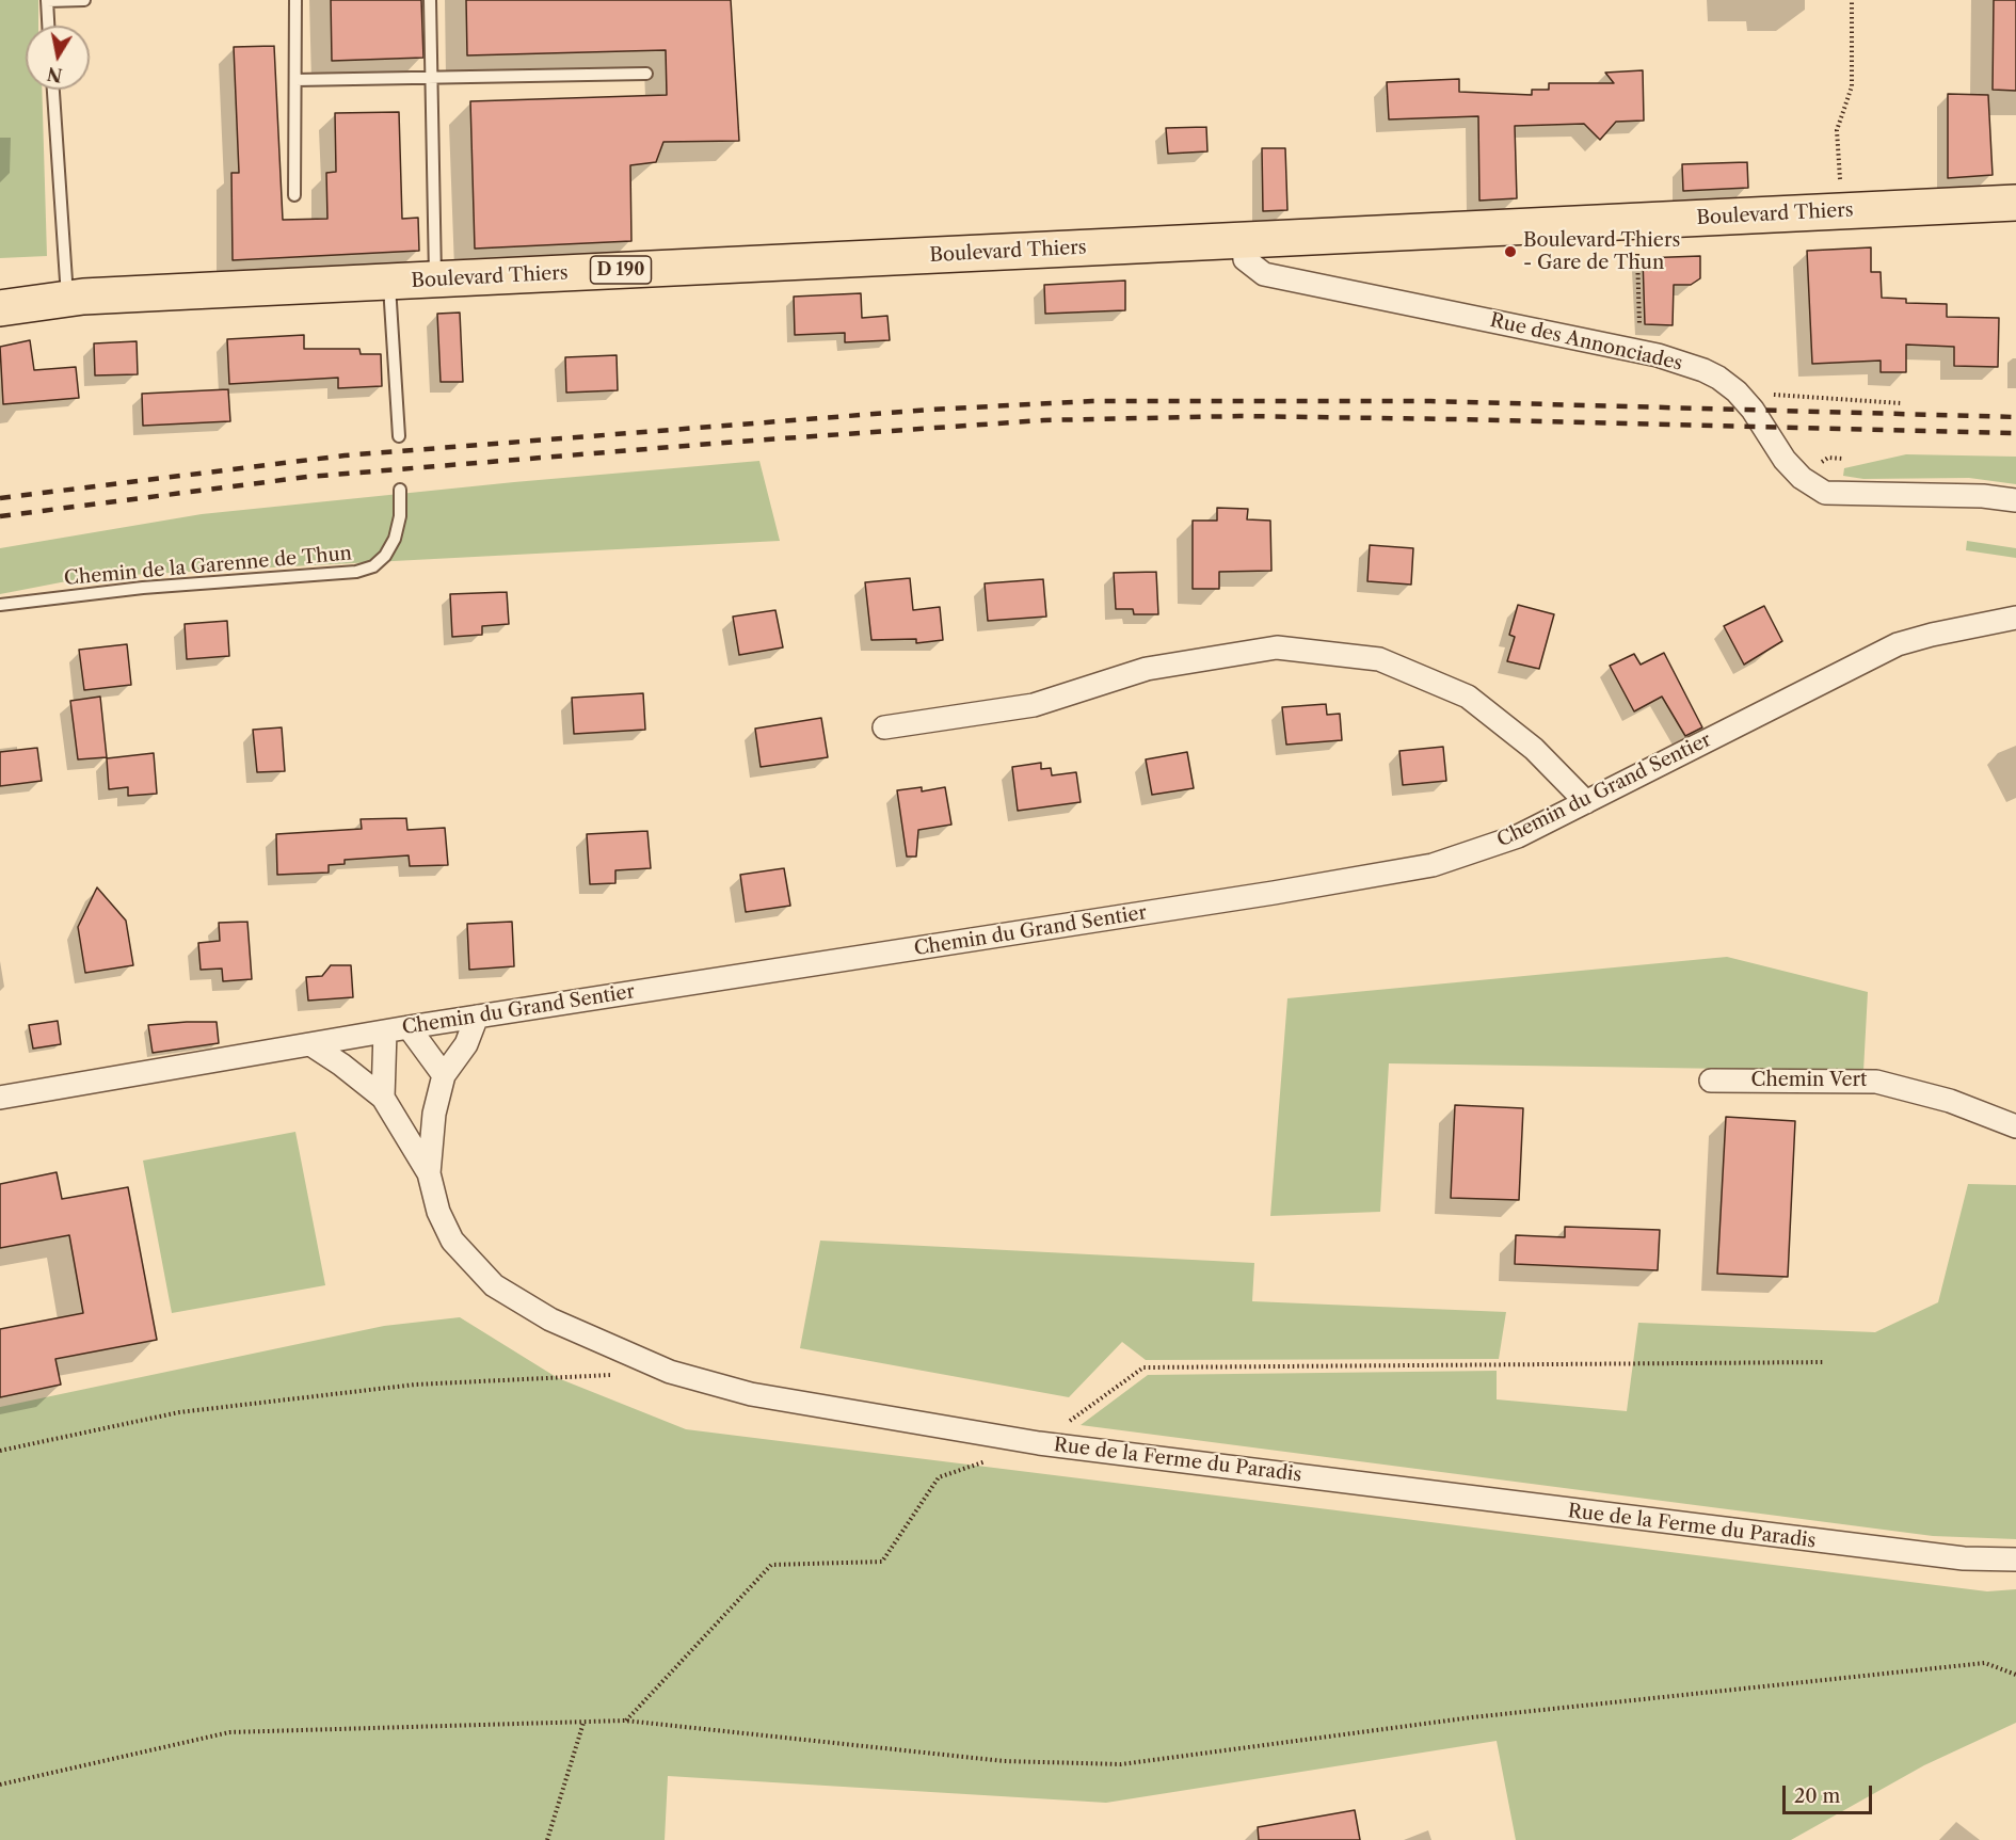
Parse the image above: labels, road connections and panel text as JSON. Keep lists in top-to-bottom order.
{
  "streets": {
    "main road": ["Boulevard Thiers", "D 190"],
    "street": [
      "Rue des Annonciades",
      "Chemin du Grand Sentier",
      "Chemin Vert",
      "Rue de la Ferme du Paradis"
    ],
    "lane": ["Chemin de la Garenne de Thun"]
  },
  "crossings": [
    ["Boulevard Thiers", "Rue des Annonciades"],
    ["Chemin du Grand Sentier", "Rue de la Ferme du Paradis"]
  ],
  "places": ["Boulevard Thiers - Gare de Thun"],
  "scale_bar": "20 m",
  "north": "bottom"
}
